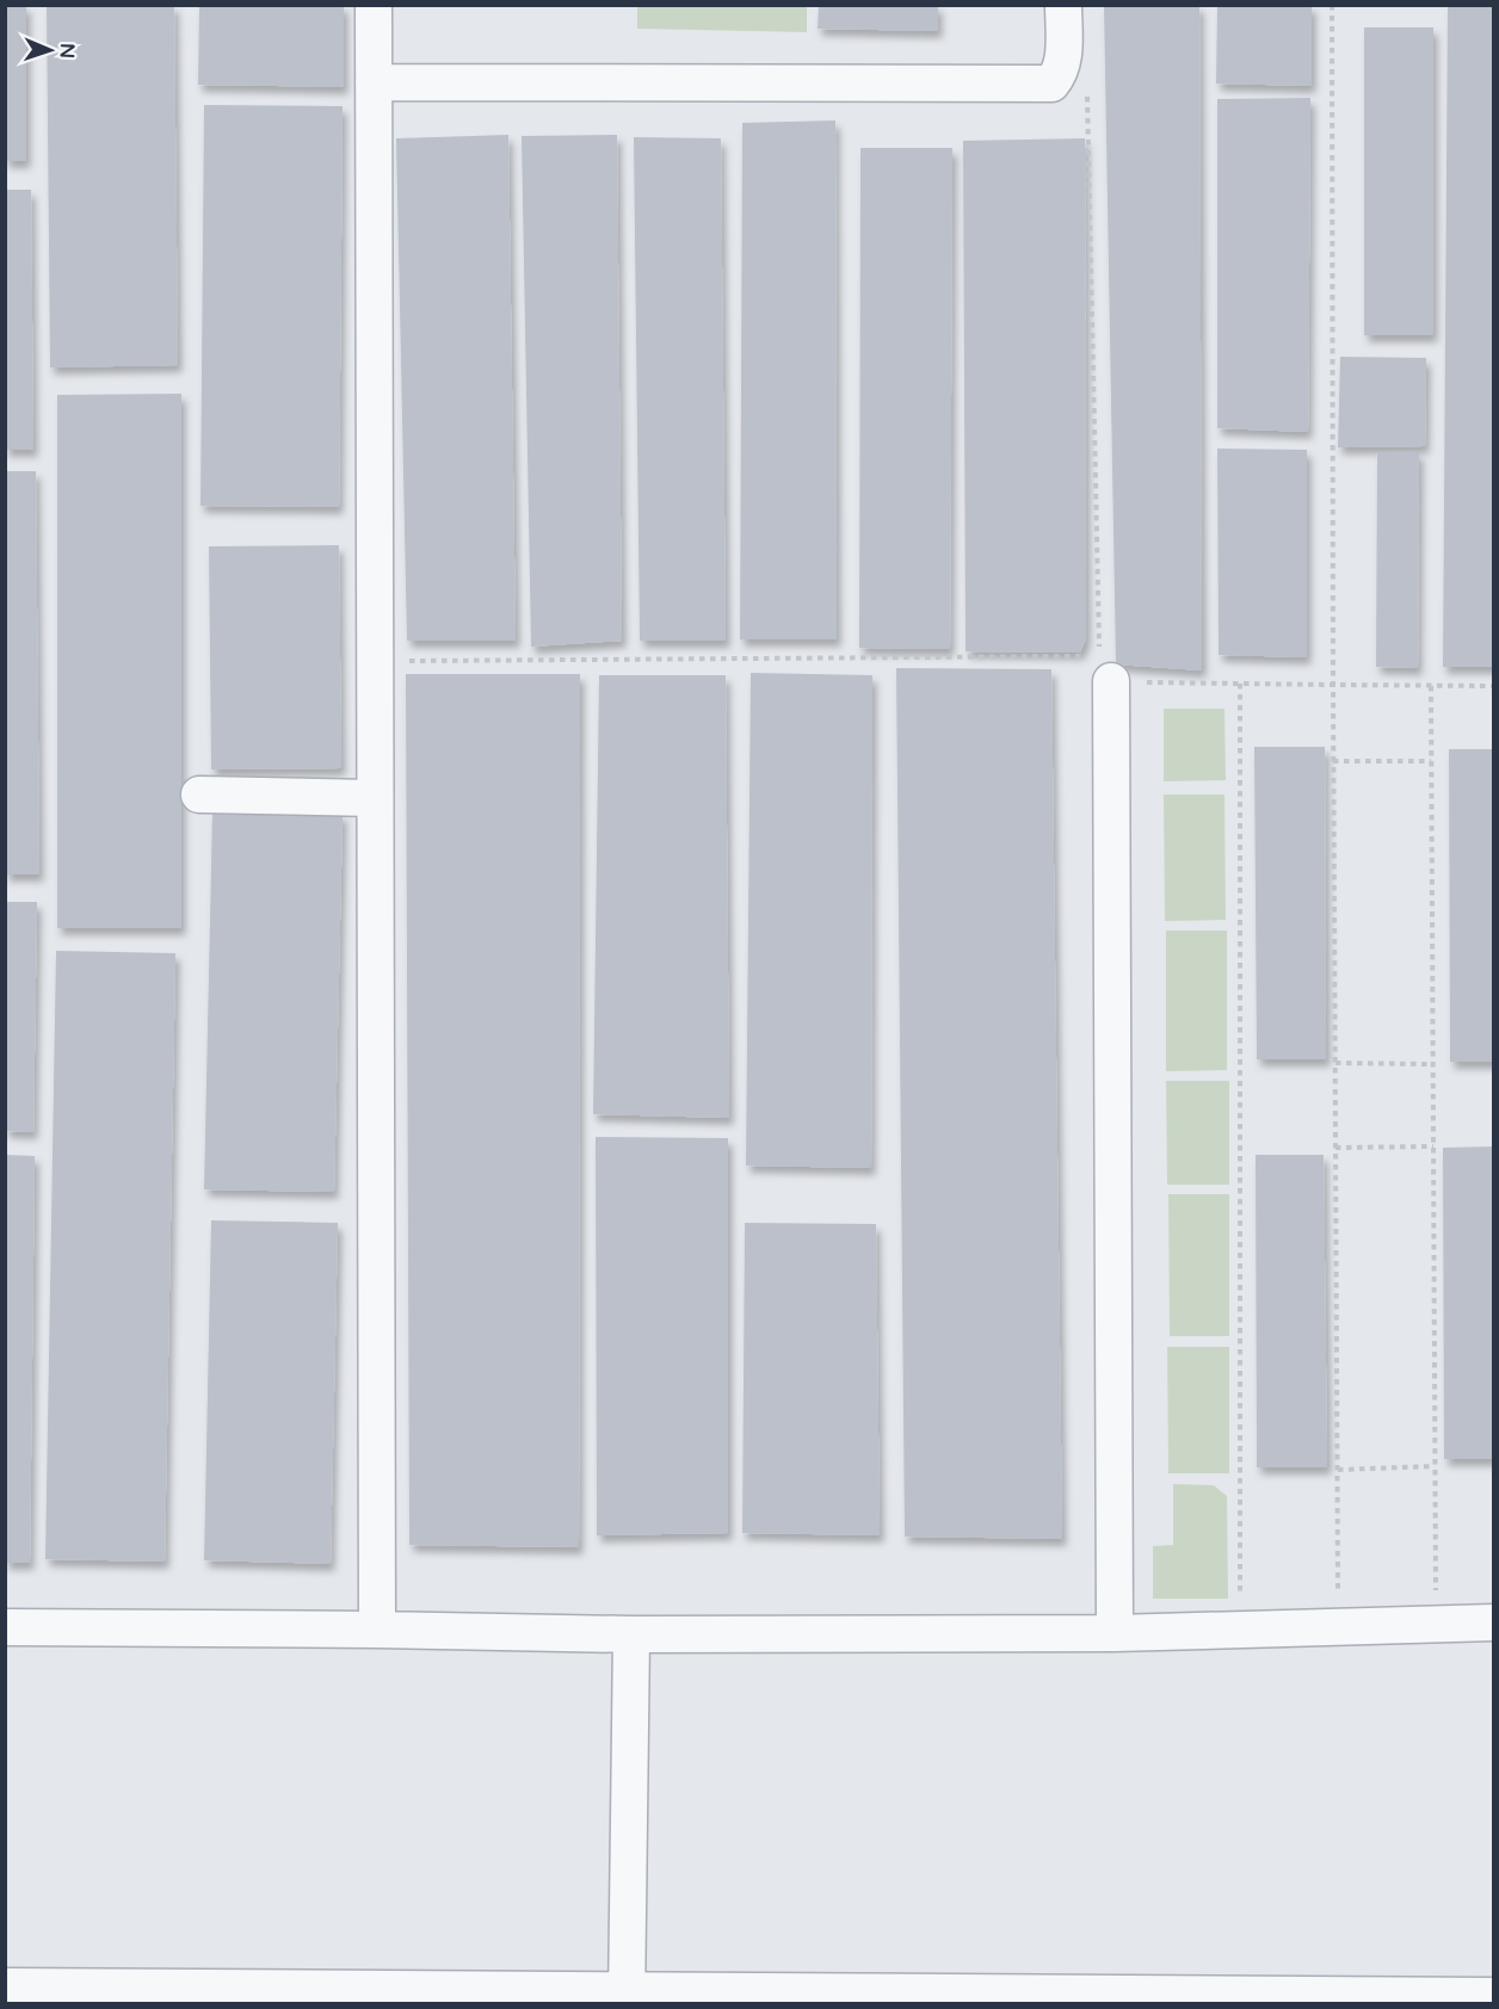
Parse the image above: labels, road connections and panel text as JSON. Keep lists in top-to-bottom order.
{
  "north": "right"
}
